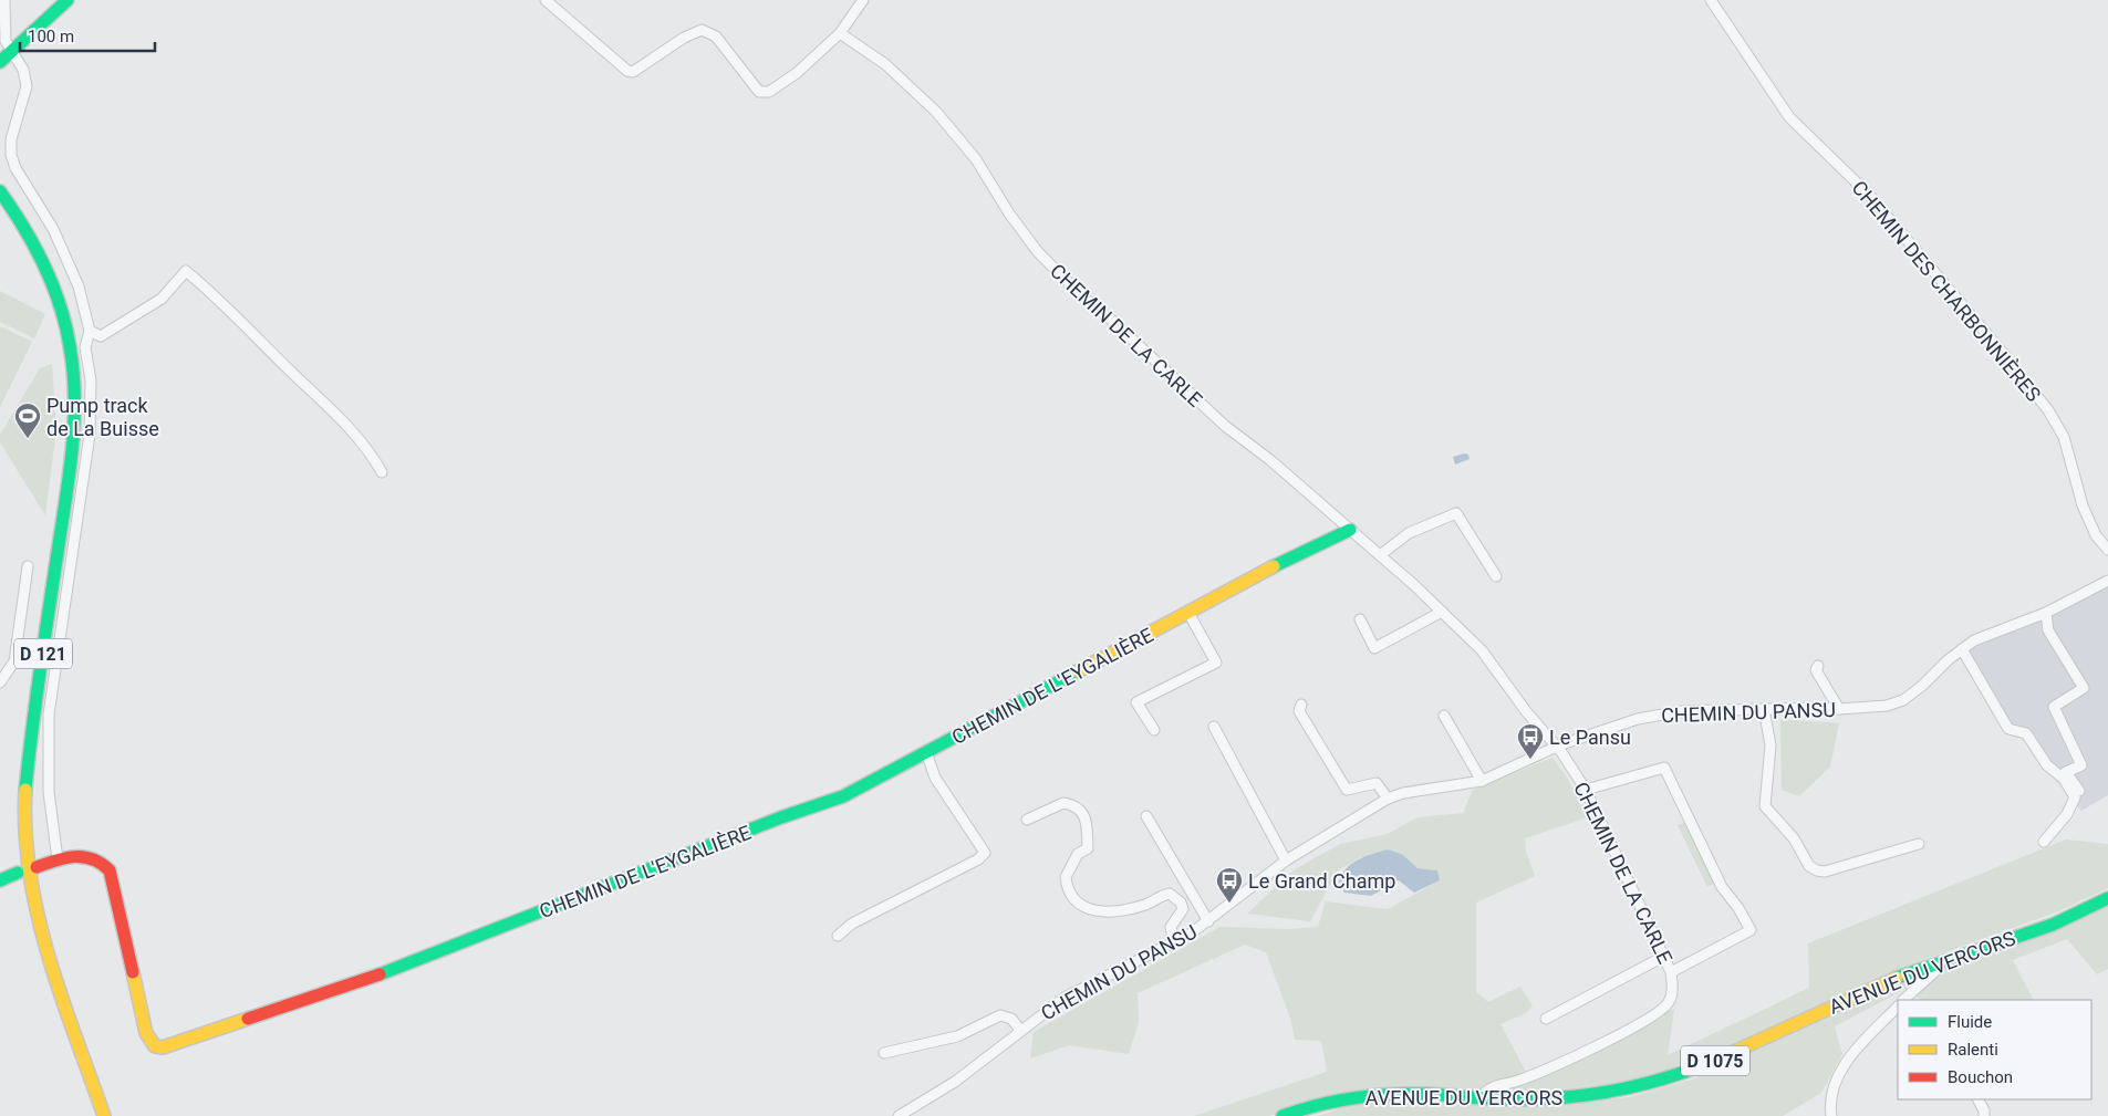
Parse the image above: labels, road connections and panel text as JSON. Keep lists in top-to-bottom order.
{
  "streets": {
    "main road": [
      "D 121",
      "CHEMIN DE L'EYGALIÈRE",
      "AVENUE DU VERCORS",
      "D 1075"
    ],
    "street": ["CHEMIN DES CHARBONNIÈRES", "CHEMIN DE LA CARLE", "CHEMIN DU PANSU"]
  },
  "crossings": [
    ["CHEMIN DE LA CARLE", "CHEMIN DE L'EYGALIÈRE"],
    ["CHEMIN DE LA CARLE", "CHEMIN DU PANSU"],
    ["CHEMIN DE LA CARLE", "AVENUE DU VERCORS"]
  ],
  "places": {
    "sports": ["Pump track de La Buisse"],
    "bus stop": ["Le Pansu", "Le Grand Champ"]
  },
  "legend": ["Fluide", "Ralenti", "Bouchon"],
  "scale_bar": "100 m"
}
